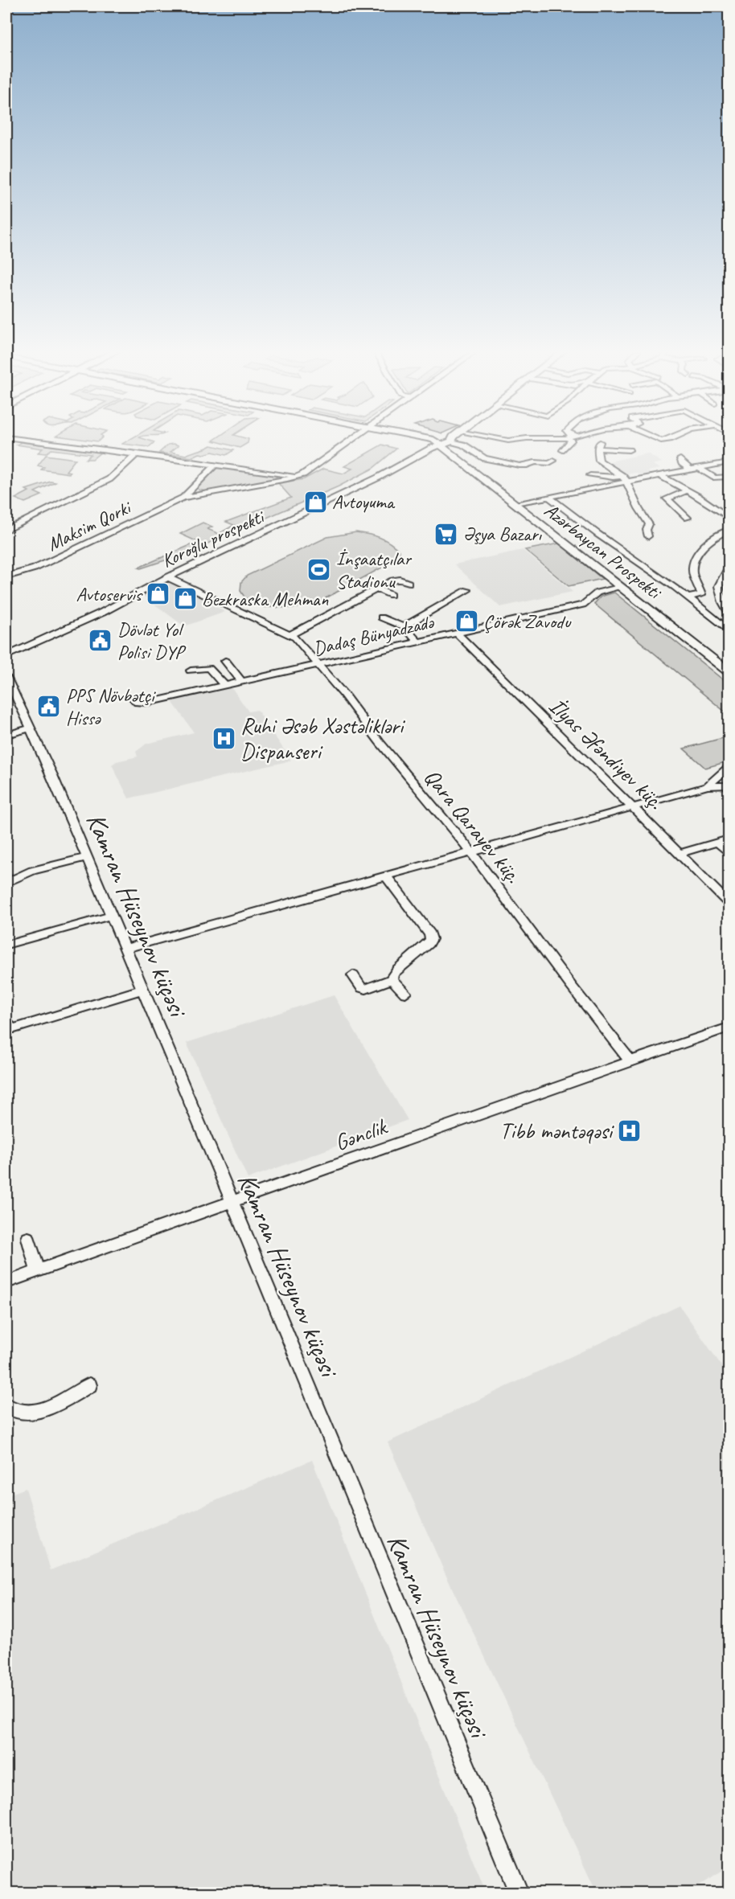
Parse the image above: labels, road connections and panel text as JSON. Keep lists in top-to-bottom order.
{
  "streets": {
    "street": [
      "Maksim Qorki",
      "Koroğlu prospekti",
      "Azərbaycan Prospekti",
      "Dadaş Bünyadzadə",
      "İlyas Əfəndiyev küç.",
      "Qara Qarayev küç.",
      "Kamran Hüseynov küçəsi",
      "Gənclik"
    ]
  },
  "crossings": [
    ["Koroğlu prospekti", "Azərbaycan Prospekti"],
    ["Koroğlu prospekti", "Qara Qarayev küç."],
    ["Azərbaycan Prospekti", "Dadaş Bünyadzadə"],
    ["Dadaş Bünyadzadə", "İlyas Əfəndiyev küç."],
    ["Dadaş Bünyadzadə", "Qara Qarayev küç."],
    ["Qara Qarayev küç.", "Gənclik"],
    ["Kamran Hüseynov küçəsi", "Gənclik"]
  ],
  "places": {
    "shop": [
      "Avtoyuma",
      "Avtoservis",
      "Bezkraska Mehman",
      "Çörək Zavodu"
    ],
    "supermarket": ["Əşya Bazarı"],
    "sports": ["İnşaatçılar Stadionu"],
    "public building": ["Dövlət Yol Polisi DYP", "PPS Növbətçi Hissə"],
    "hospital": ["Ruhi Əsəb Xəstəlikləri Dispanseri", "Tibb məntəqəsi"]
  }
}
